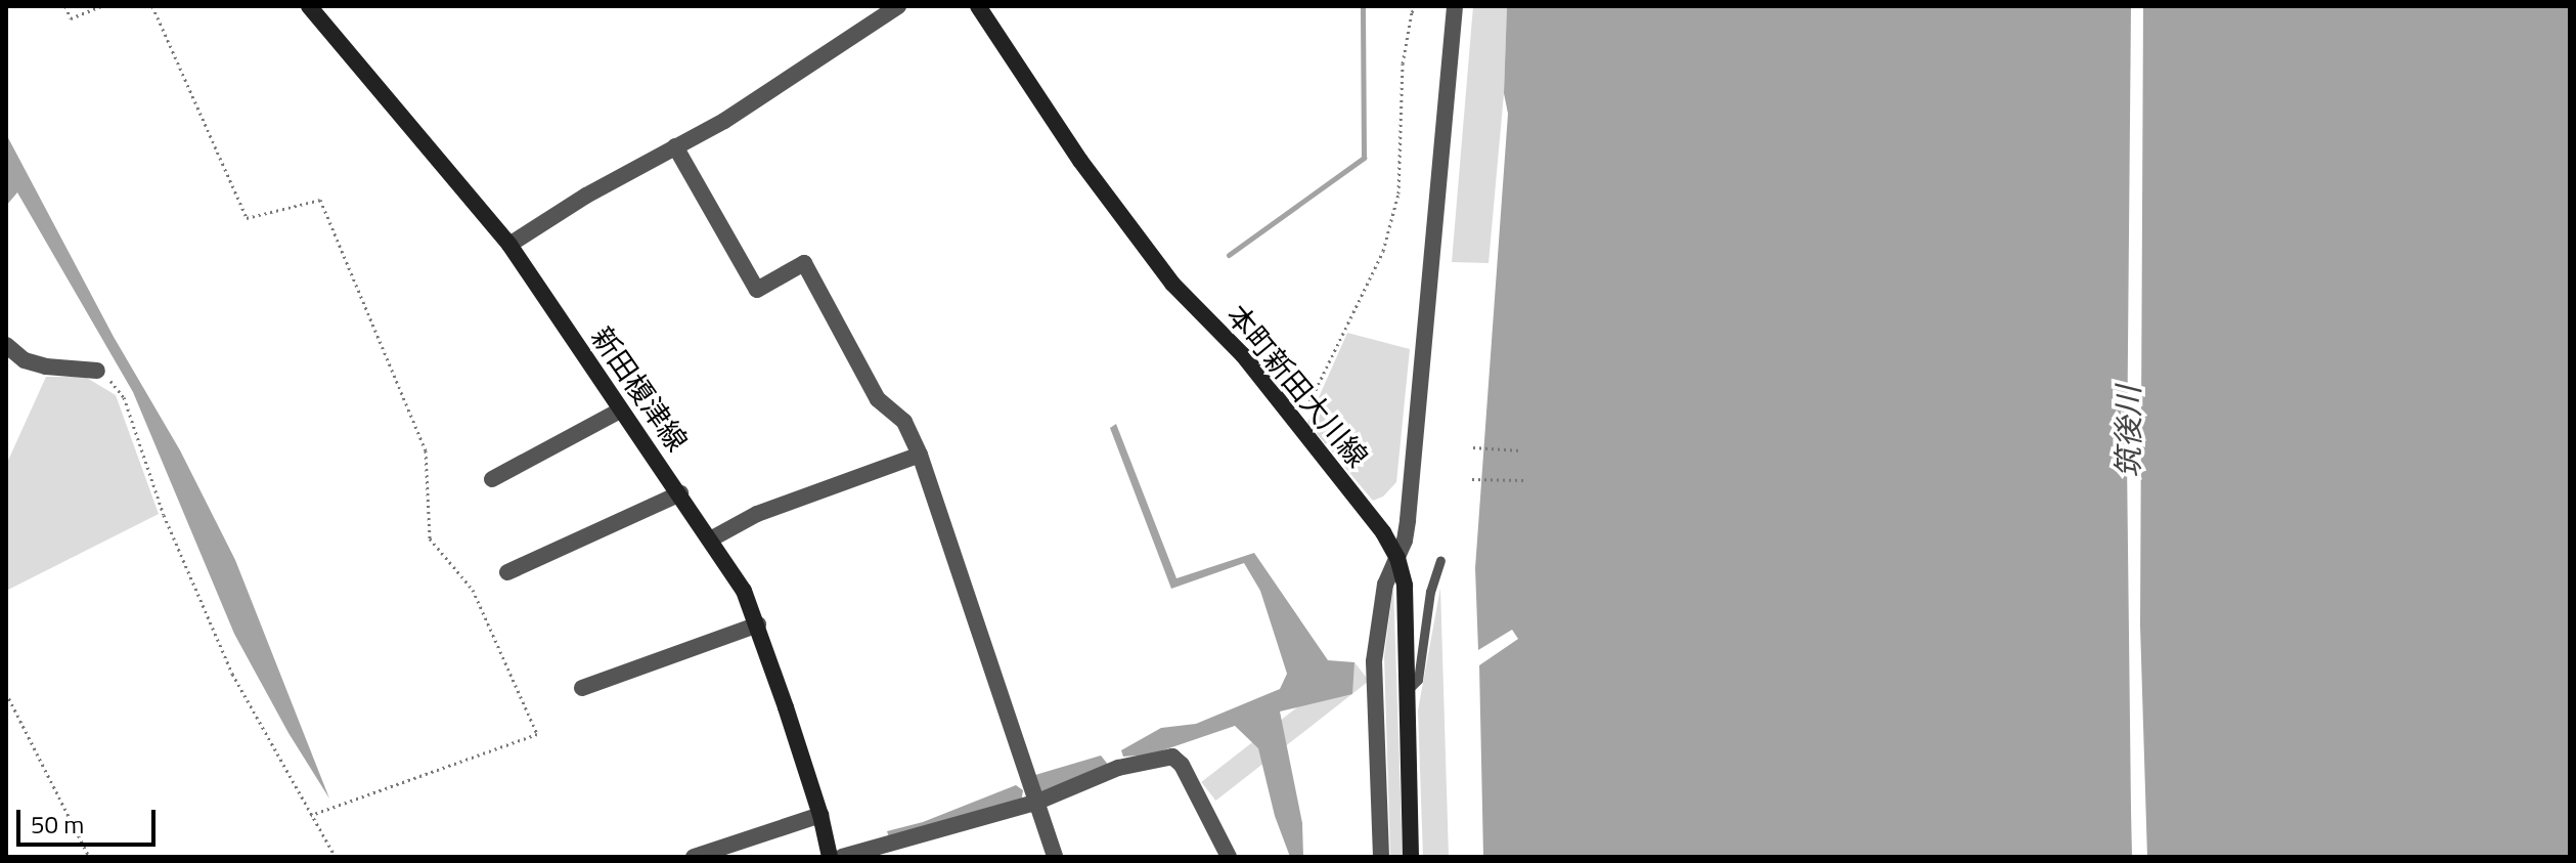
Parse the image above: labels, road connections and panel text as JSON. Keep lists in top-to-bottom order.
{
  "streets": {
    "main road": ["本町新田大川線", "新田榎津線"]
  },
  "water": ["筑後川"],
  "scale_bar": "50 m"
}
